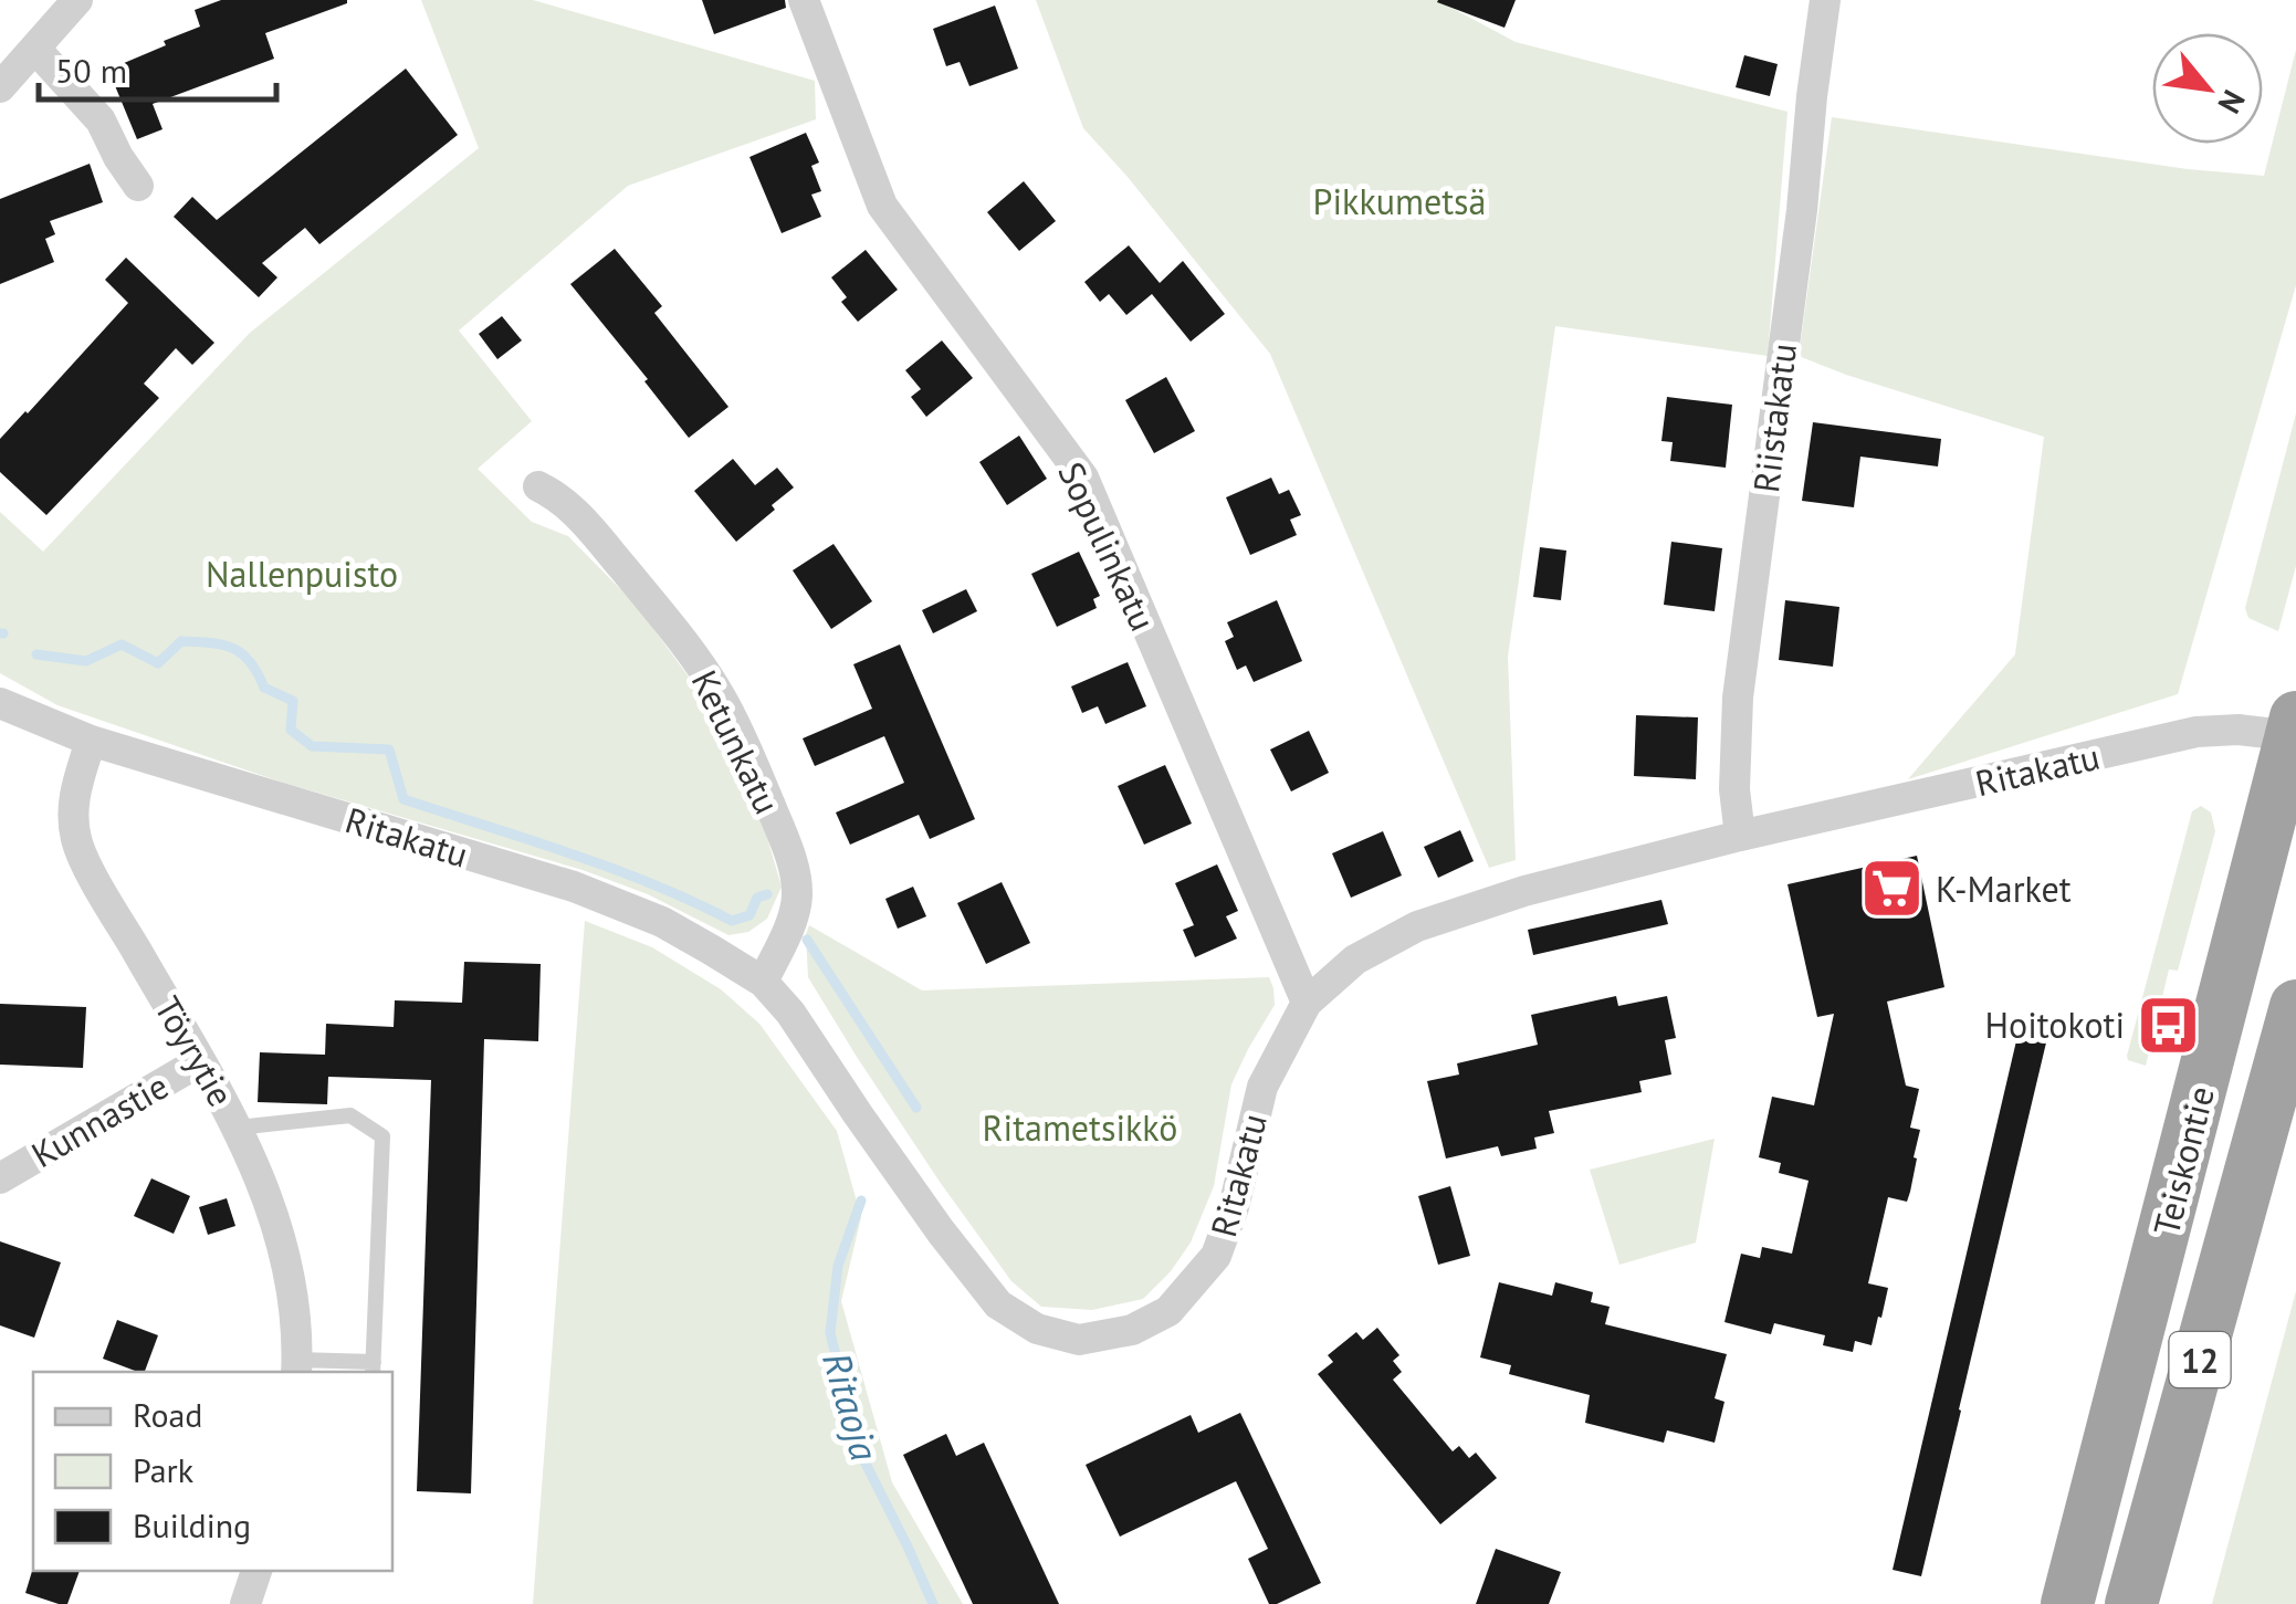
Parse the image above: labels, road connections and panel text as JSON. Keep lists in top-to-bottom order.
{
  "streets": {
    "highway": ["Teiskontie", "12"],
    "street": [
      "Riistakatu",
      "Sopulinkatu",
      "Ketunkatu",
      "Ritakatu",
      "Töyrytie",
      "Kunnastie"
    ]
  },
  "crossings": [
    ["Riistakatu", "Ritakatu"],
    ["Sopulinkatu", "Ritakatu"],
    ["Ketunkatu", "Ritakatu"],
    ["Ritakatu", "Töyrytie"],
    ["Ritakatu", "Teiskontie"],
    ["Töyrytie", "Kunnastie"]
  ],
  "water": ["Ritaoja"],
  "parks": ["Pikkumetsä", "Nallenpuisto", "Ritametsikkö"],
  "places": {
    "supermarket": ["K-Market"],
    "bus stop": ["Hoitokoti"]
  },
  "legend": ["Road", "Park", "Building"],
  "scale_bar": "50 m",
  "north": "bottom right"
}
